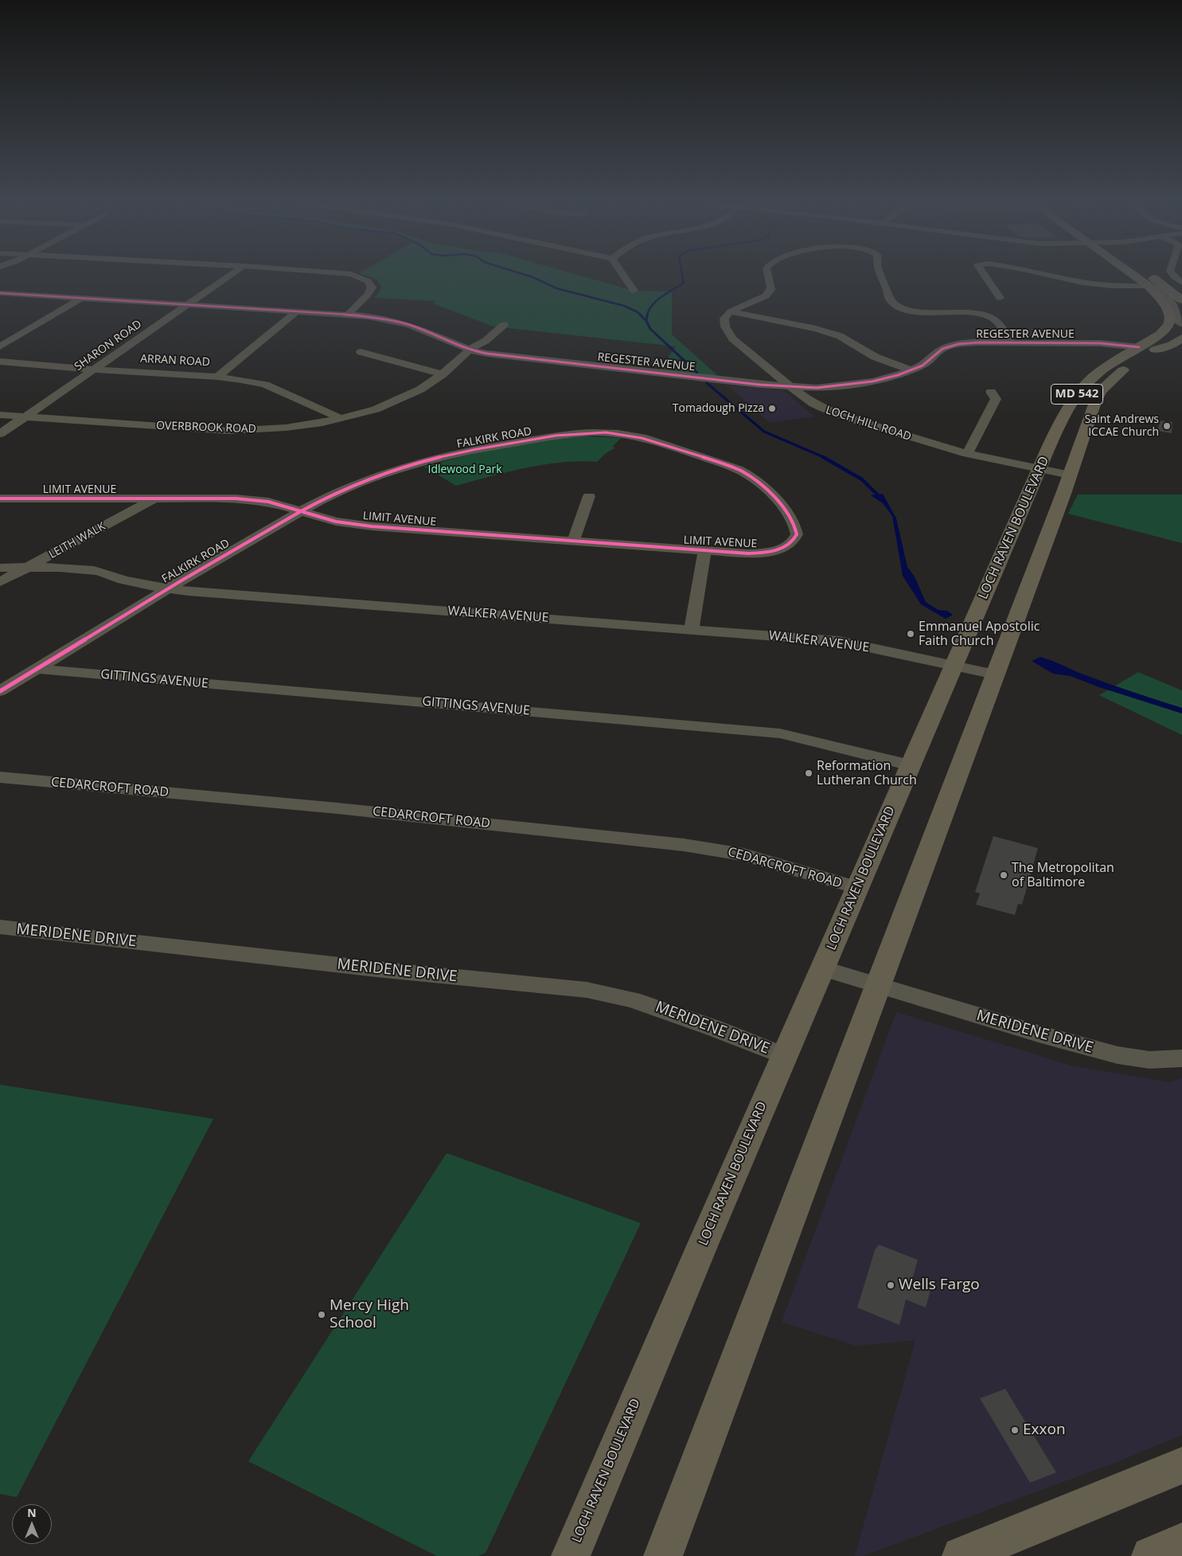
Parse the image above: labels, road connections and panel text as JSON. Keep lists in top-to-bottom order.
{
  "streets": {
    "main road": ["MD 542", "LOCH RAVEN BOULEVARD"],
    "street": [
      "REGESTER AVENUE",
      "SHARON ROAD",
      "ARRAN ROAD",
      "LOCH HILL ROAD",
      "OVERBROOK ROAD",
      "FALKIRK ROAD",
      "LIMIT AVENUE",
      "LEITH WALK",
      "WALKER AVENUE",
      "GITTINGS AVENUE",
      "CEDARCROFT ROAD",
      "MERIDENE DRIVE"
    ]
  },
  "crossings": [
    ["REGESTER AVENUE", "SHARON ROAD"],
    ["REGESTER AVENUE", "LOCH HILL ROAD"],
    ["REGESTER AVENUE", "OVERBROOK ROAD"],
    ["REGESTER AVENUE", "LOCH RAVEN BOULEVARD"],
    ["SHARON ROAD", "ARRAN ROAD"],
    ["SHARON ROAD", "OVERBROOK ROAD"],
    ["ARRAN ROAD", "OVERBROOK ROAD"],
    ["MD 542", "LOCH HILL ROAD"],
    ["LOCH HILL ROAD", "LOCH RAVEN BOULEVARD"],
    ["FALKIRK ROAD", "LIMIT AVENUE"],
    ["FALKIRK ROAD", "WALKER AVENUE"],
    ["FALKIRK ROAD", "GITTINGS AVENUE"],
    ["LIMIT AVENUE", "LEITH WALK"],
    ["LOCH RAVEN BOULEVARD", "WALKER AVENUE"],
    ["LOCH RAVEN BOULEVARD", "GITTINGS AVENUE"],
    ["LOCH RAVEN BOULEVARD", "CEDARCROFT ROAD"],
    ["LOCH RAVEN BOULEVARD", "MERIDENE DRIVE"],
    ["LEITH WALK", "WALKER AVENUE"]
  ],
  "parks": ["Idlewood Park"],
  "places": [
    "Tomadough Pizza",
    "Saint Andrews ICCAE Church",
    "Emmanuel Apostolic Faith Church",
    "Reformation Lutheran Church",
    "The Metropolitan of Baltimore",
    "Wells Fargo",
    "Mercy High School",
    "Exxon"
  ],
  "north": "top"
}
